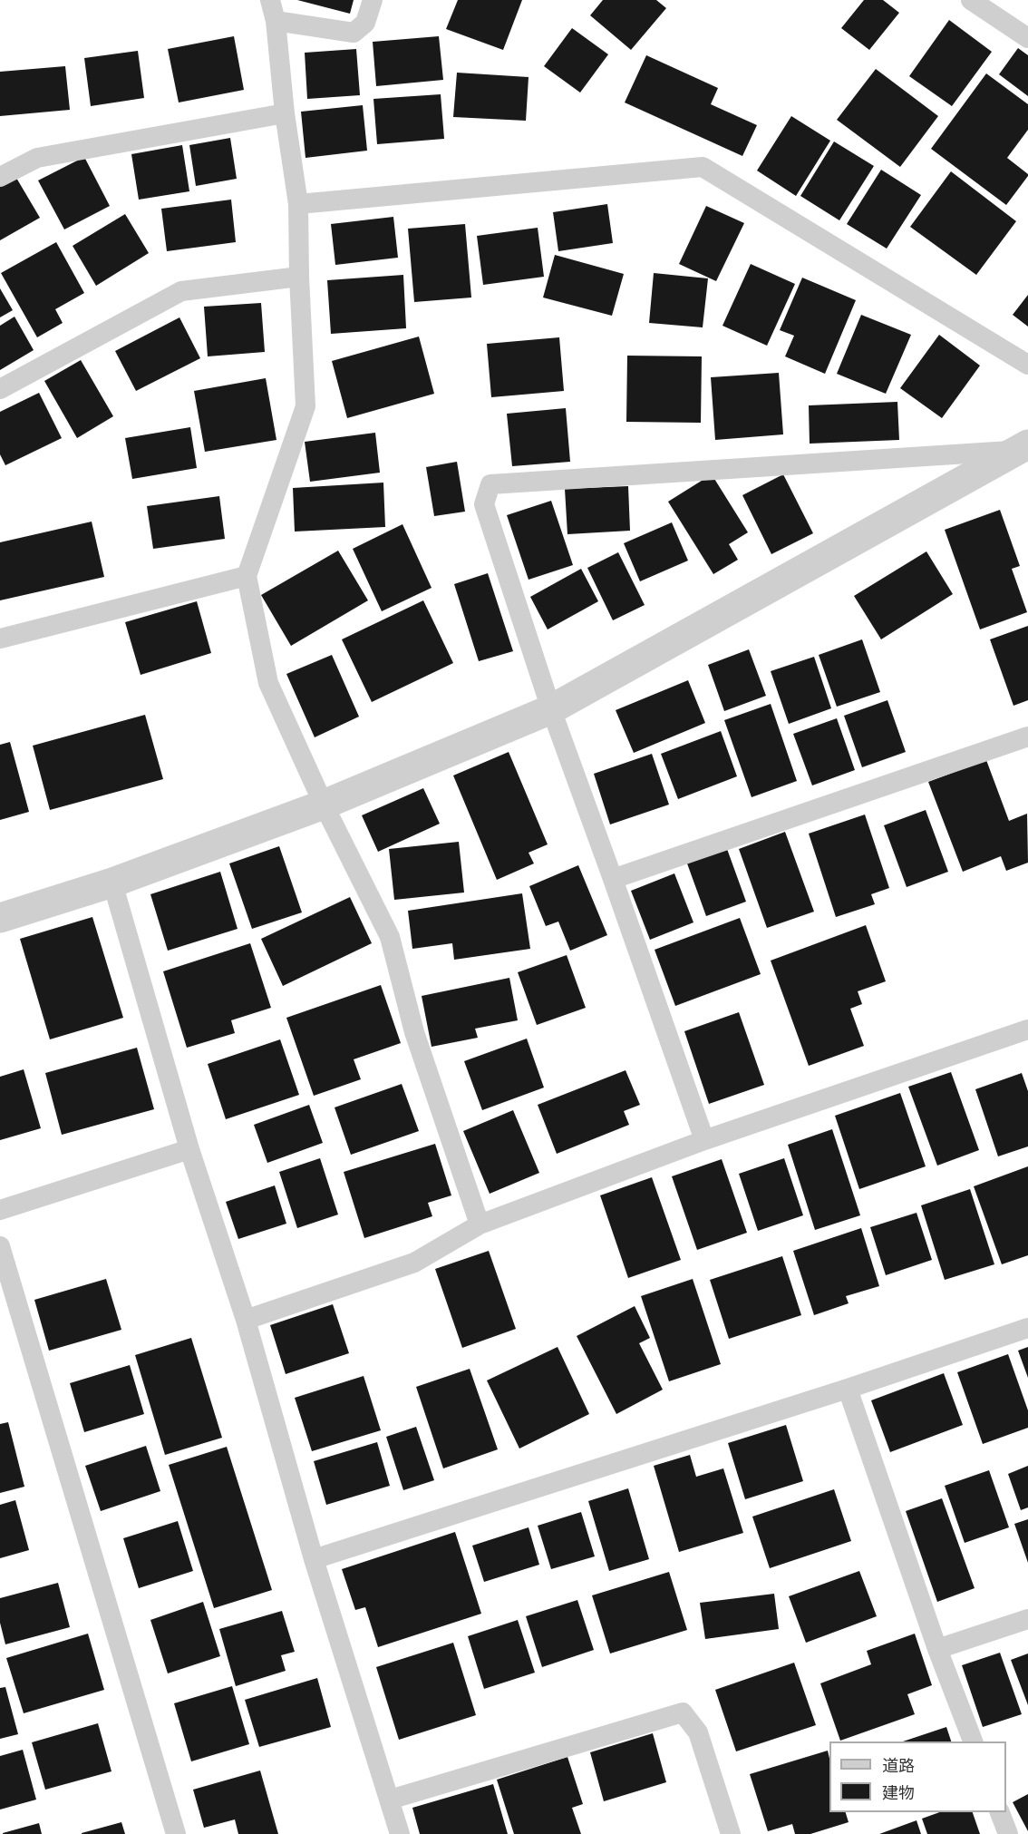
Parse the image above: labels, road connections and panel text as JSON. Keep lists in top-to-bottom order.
{
  "legend": ["道路", "建物"]
}
